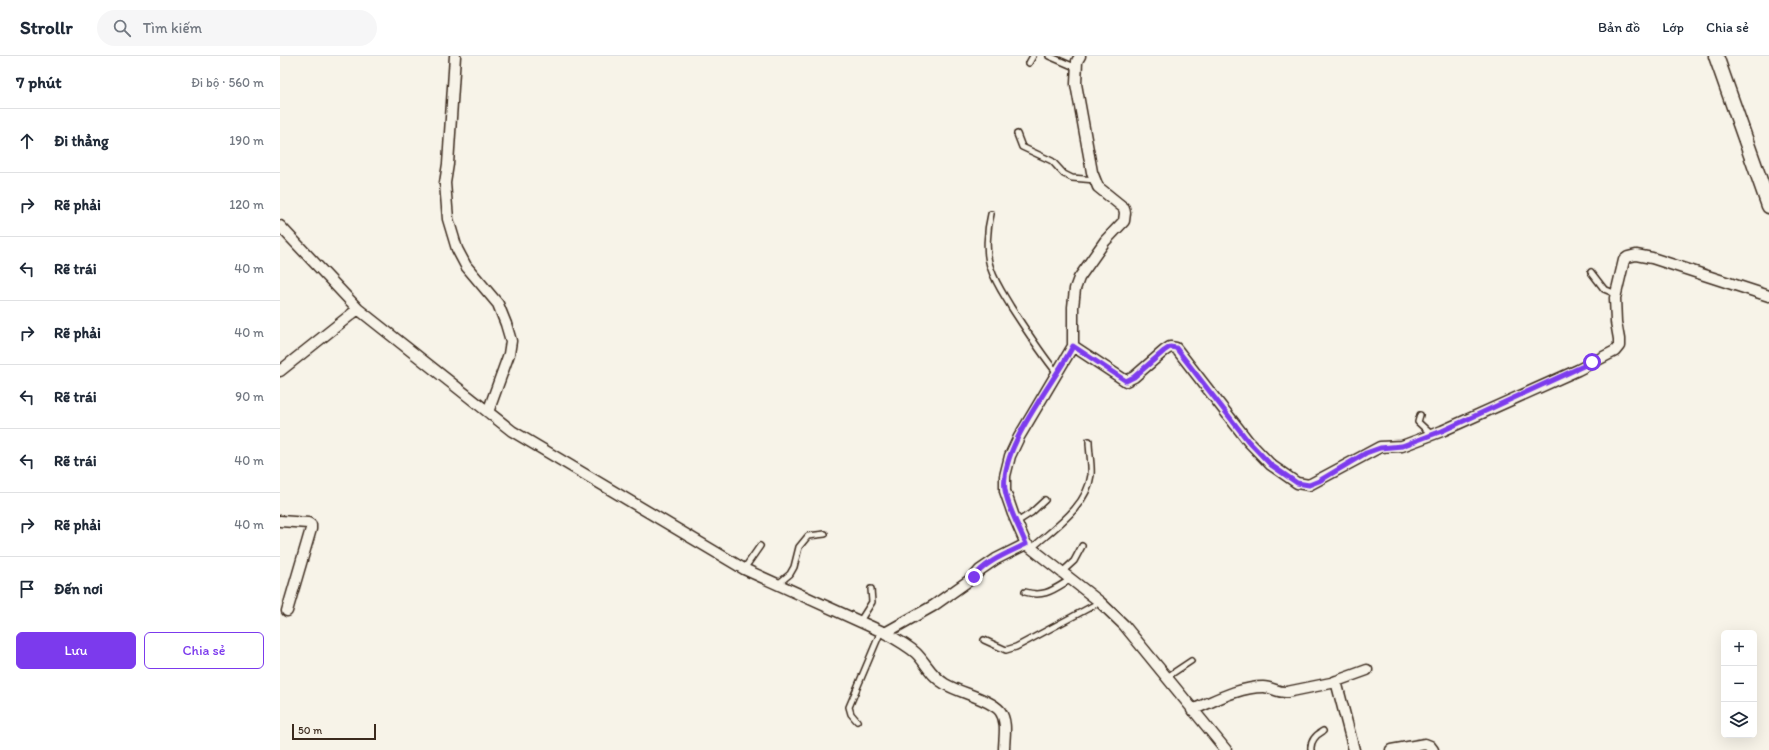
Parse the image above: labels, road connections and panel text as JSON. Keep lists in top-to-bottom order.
{
  "scale_bar": "50 m",
  "page": {
    "header": "Strollr",
    "search": "Tìm kiếm",
    "nav": ["Bản đồ", "Lớp", "Chia sẻ"],
    "heading": ["7 phút", "Đi bộ · 560 m"],
    "list": [
      ["Đi thẳng", "190 m"],
      ["Rẽ phải", "120 m"],
      ["Rẽ trái", "40 m"],
      ["Rẽ phải", "40 m"],
      ["Rẽ trái", "90 m"],
      ["Rẽ trái", "40 m"],
      ["Rẽ phải", "40 m"],
      "Đến nơi"
    ],
    "buttons": ["Lưu", "Chia sẻ"],
    "map_buttons": ["+", "−"],
    "scale": "50 m"
  }
}
